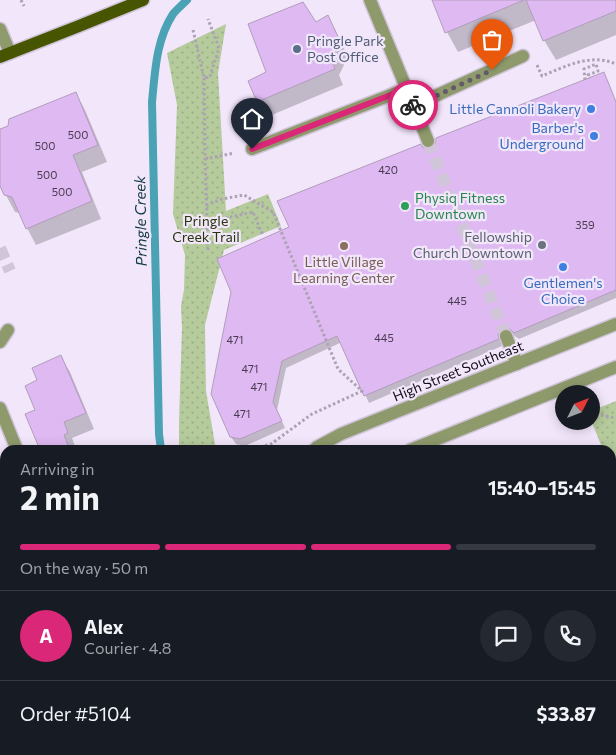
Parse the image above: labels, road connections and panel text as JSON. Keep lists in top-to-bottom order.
{
  "streets": {
    "street": ["High Street Southeast"]
  },
  "water": ["Pringle Creek"],
  "parks": ["Pringle Creek Trail"],
  "places": [
    "Pringle Park Post Office",
    "Little Cannoli Bakery",
    "Barber's Underground",
    "Physiq Fitness Downtown",
    "Fellowship Church Downtown",
    "Little Village Learning Center",
    "Gentlemen's Choice"
  ],
  "house_numbers": [
    "500",
    "500",
    "420",
    "500",
    "500",
    "359",
    "445",
    "445",
    "471",
    "471",
    "471",
    "471"
  ],
  "north": "top right",
  "page": {
    "heading": ["2 min", "Arriving in", "15:40–15:45"],
    "panel": [
      "Alex",
      "Courier · 4.8",
      "Order #5104",
      "$33.87"
    ],
    "bar": "On the way · 50 m",
    "round": "A"
  }
}
